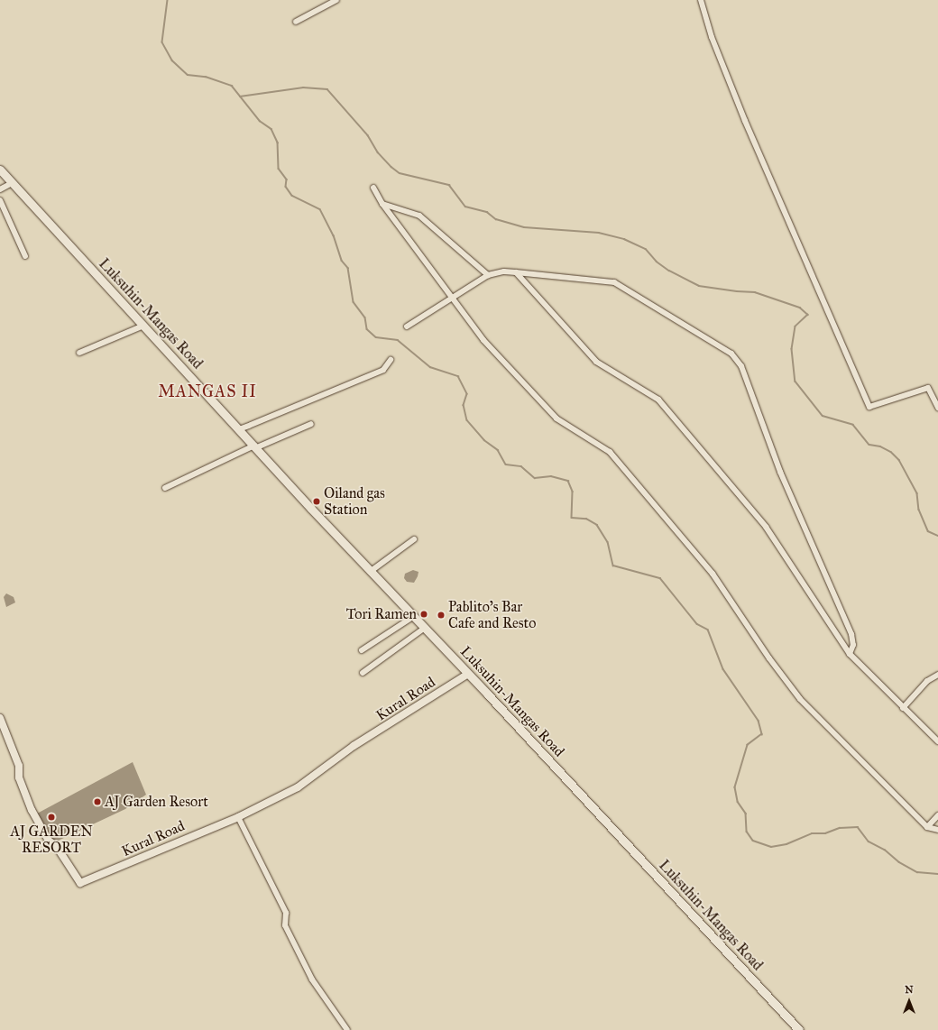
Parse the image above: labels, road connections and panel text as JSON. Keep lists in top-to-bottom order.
{
  "streets": {
    "main road": ["Luksuhin-Mangas Road"],
    "street": ["Kural Road"]
  },
  "crossings": [
    ["Luksuhin-Mangas Road", "Kural Road"]
  ],
  "districts": ["MANGAS II"],
  "places": [
    "Oiland gas Station",
    "Tori Ramen",
    "Pablito’s Bar Cafe and Resto",
    "AJ Garden Resort",
    "AJ GARDEN RESORT"
  ],
  "north": "top"
}
